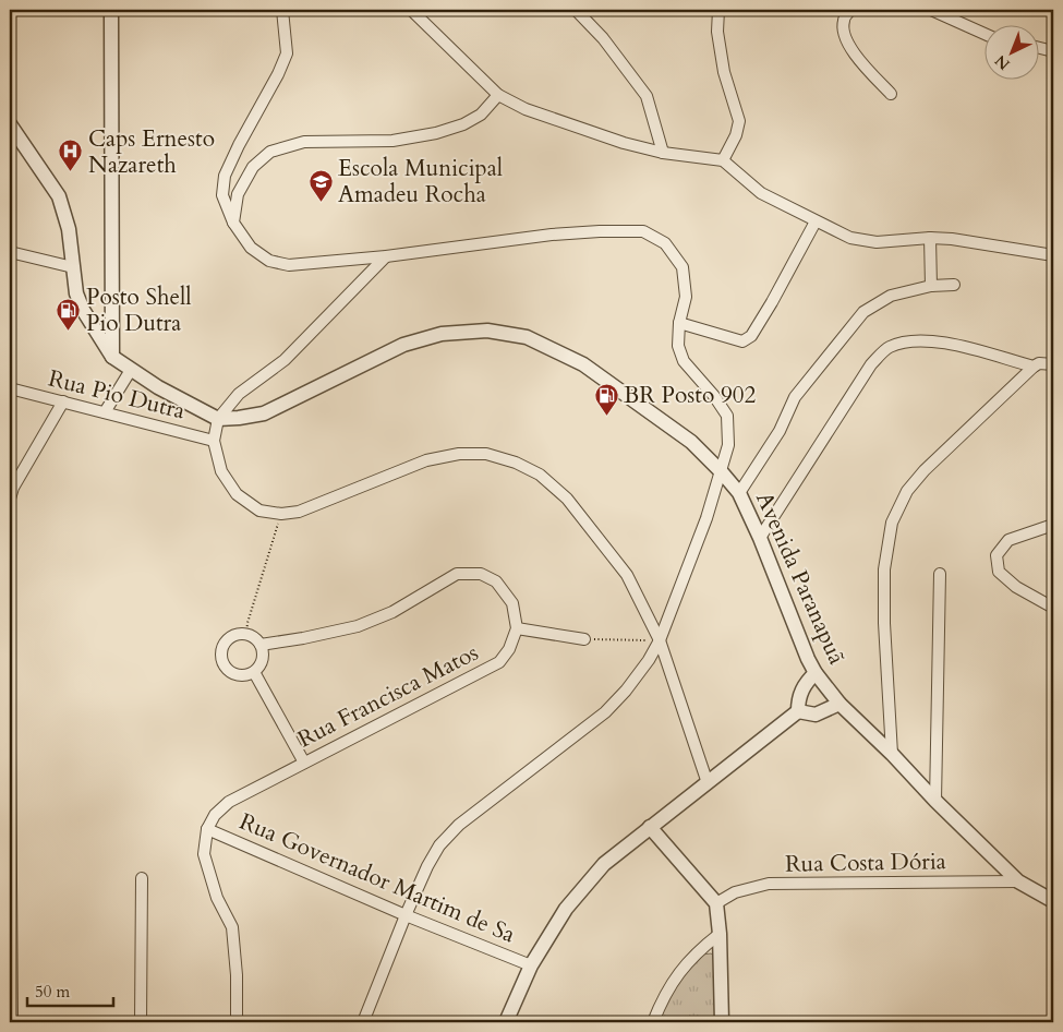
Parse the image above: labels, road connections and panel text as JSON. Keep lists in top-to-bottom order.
{
  "streets": {
    "street": [
      "Rua Pio Dutra",
      "Avenida Paranapuã",
      "Rua Francisca Matos",
      "Rua Costa Dória",
      "Rua Governador Martim de Sa"
    ]
  },
  "crossings": [
    ["Avenida Paranapuã", "Rua Costa Dória"],
    ["Rua Francisca Matos", "Rua Governador Martim de Sa"]
  ],
  "places": {
    "hospital": ["Caps Ernesto Nazareth"],
    "school or university": ["Escola Municipal Amadeu Rocha"],
    "fuel station": ["Posto Shell Pio Dutra", "BR Posto 902"]
  },
  "scale_bar": "50 m",
  "north": "bottom left"
}
